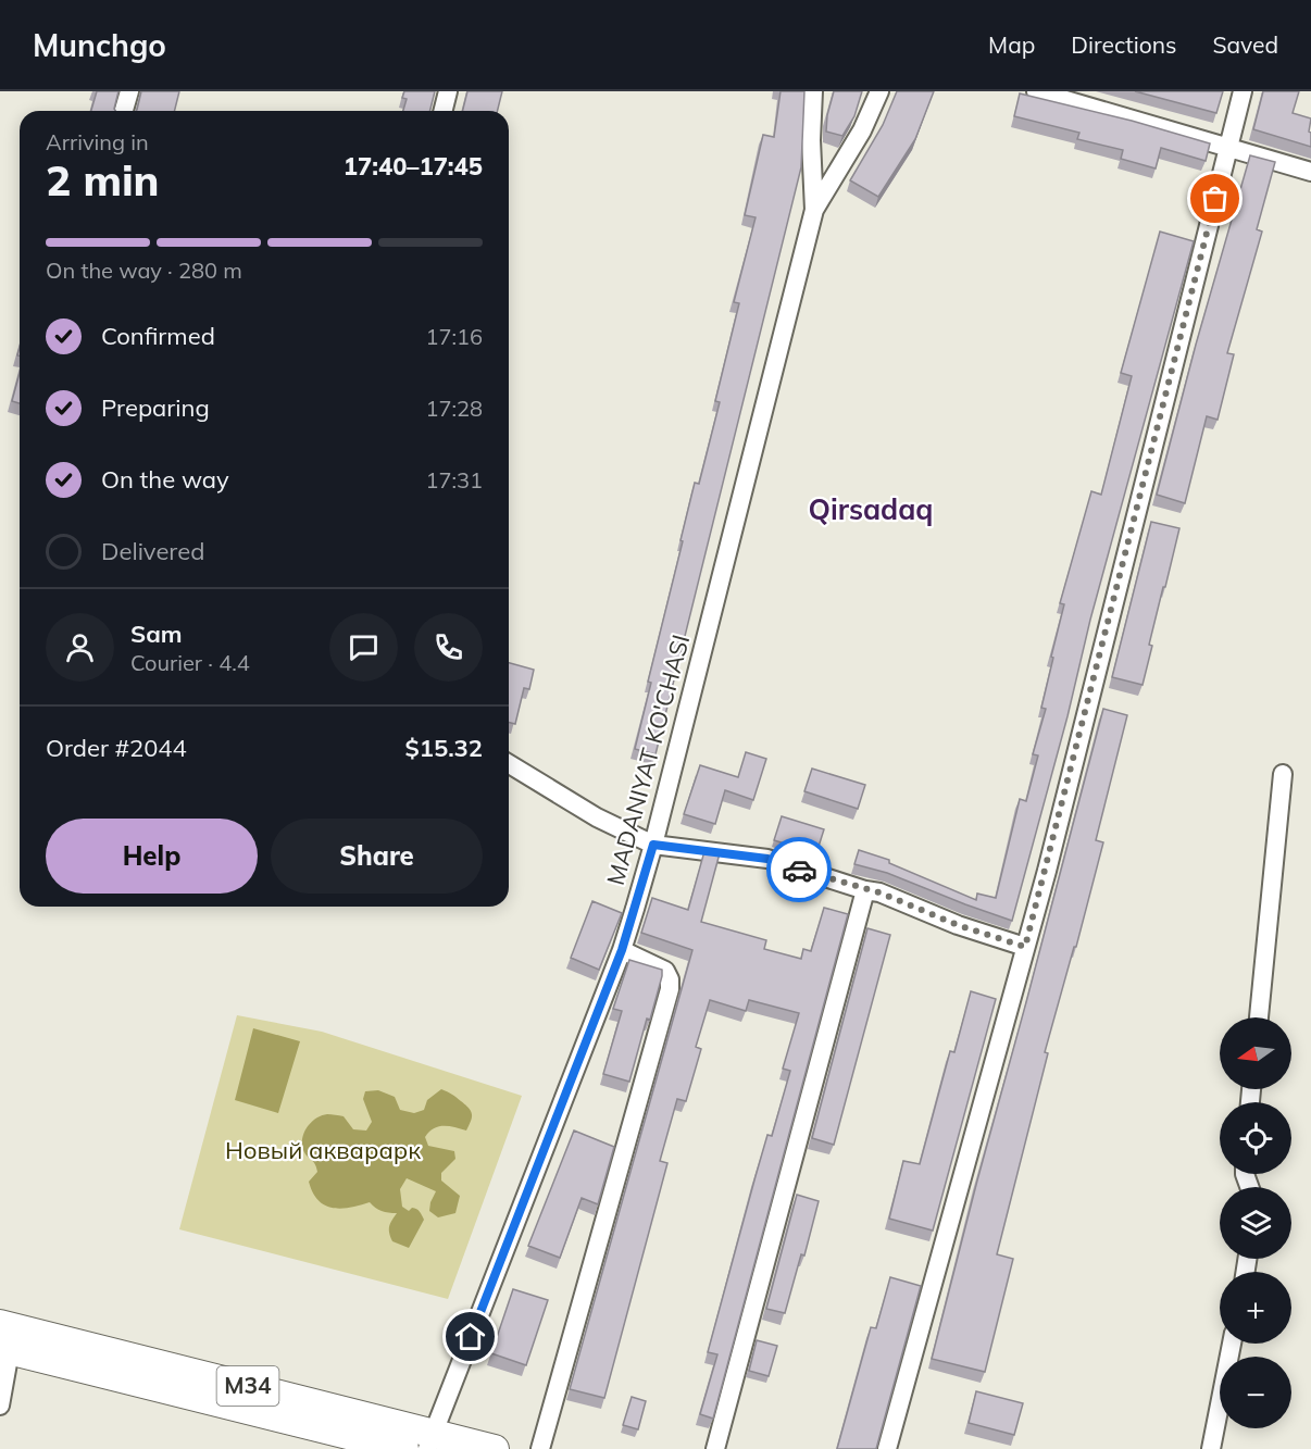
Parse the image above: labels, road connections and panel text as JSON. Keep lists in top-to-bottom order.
{
  "streets": {
    "main road": ["M34"],
    "street": ["MADANIYAT KO'CHASI"]
  },
  "crossings": [
    ["MADANIYAT KO'CHASI", "M34"]
  ],
  "districts": ["Qirsadaq"],
  "parks": ["Новый акварарк"],
  "north": "left",
  "page": {
    "header": "Munchgo",
    "nav": ["Map", "Directions", "Saved"],
    "heading": ["2 min", "Arriving in", "17:40–17:45"],
    "panel": [
      "Sam",
      "Courier · 4.4",
      "Order #2044",
      "$15.32"
    ],
    "bar": "On the way · 280 m",
    "list": [
      ["Confirmed", "17:16"],
      ["Preparing", "17:28"],
      ["On the way", "17:31"],
      "Delivered"
    ],
    "buttons": ["Help", "Share"],
    "map_buttons": ["+", "−"]
  }
}
